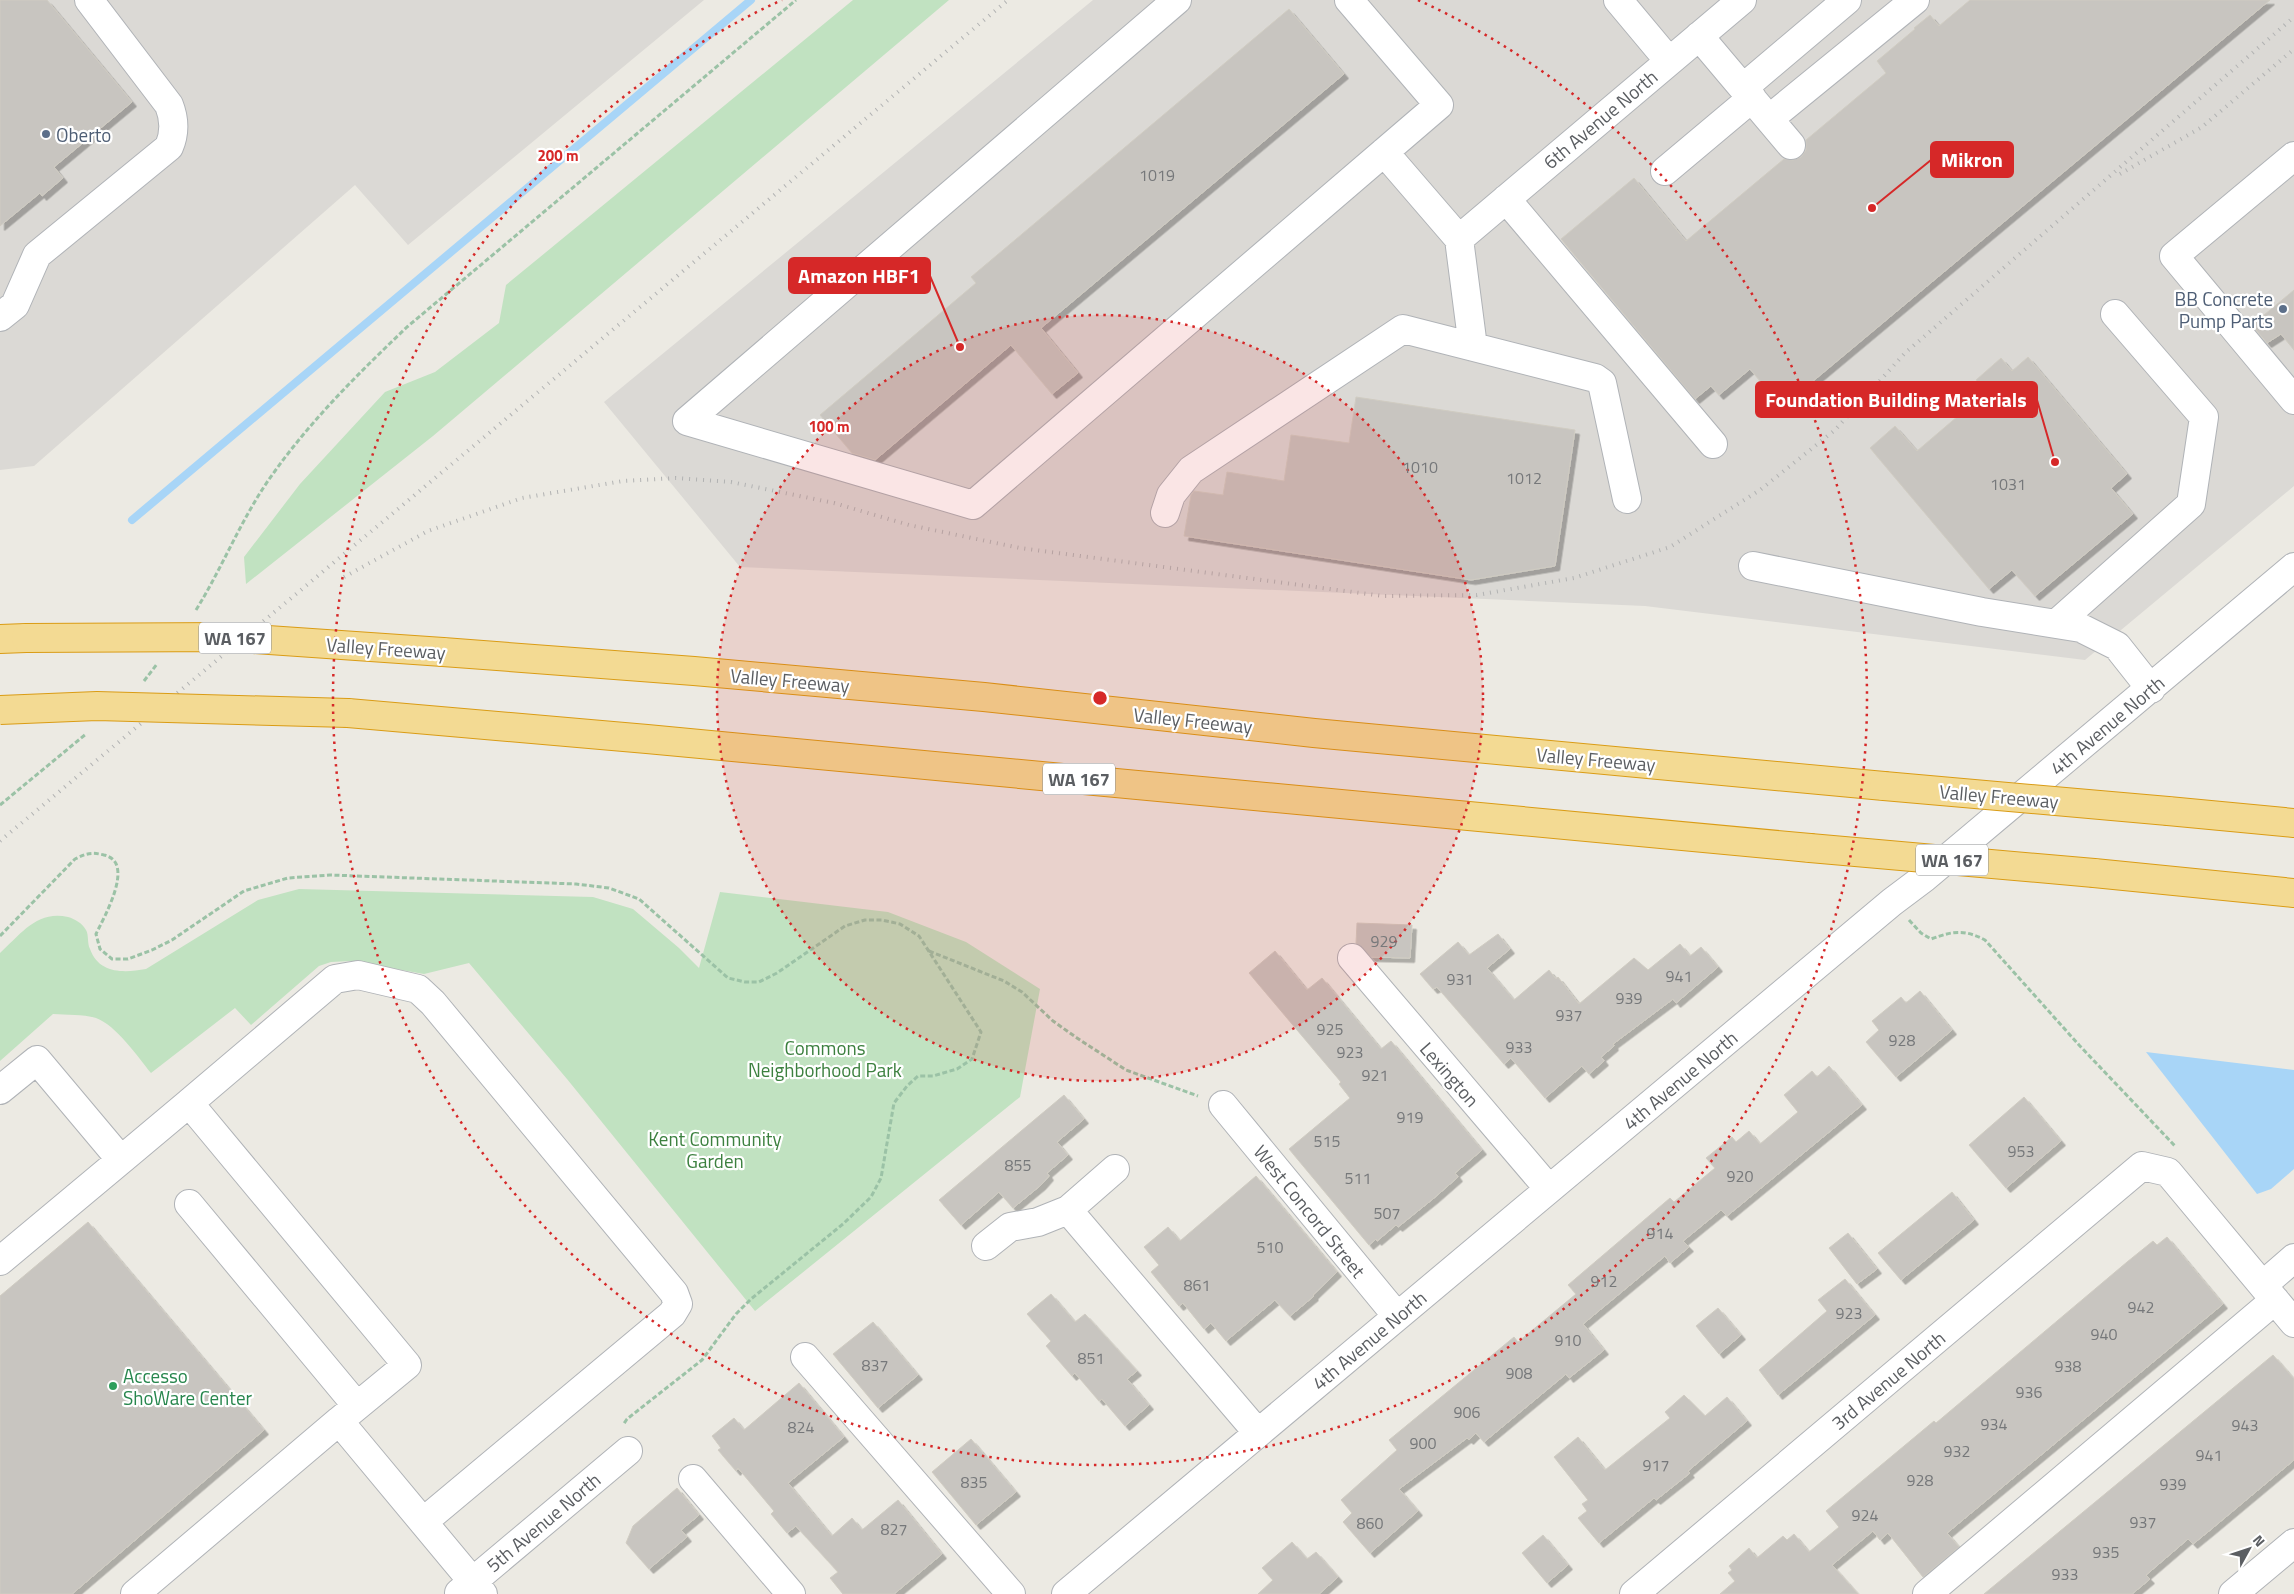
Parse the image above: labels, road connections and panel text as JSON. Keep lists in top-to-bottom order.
{
  "streets": {
    "highway": ["WA 167", "Valley Freeway"],
    "street": [
      "6th Avenue North",
      "4th Avenue North",
      "Lexington",
      "West Concord Street",
      "3rd Avenue North",
      "5th Avenue North"
    ]
  },
  "crossings": [
    ["4th Avenue North", "Lexington"],
    ["4th Avenue North", "West Concord Street"]
  ],
  "parks": ["Commons Neighborhood Park", "Kent Community Garden"],
  "places": [
    "Oberto",
    "Mikron",
    "BB Concrete Pump Parts",
    "Amazon HBF1",
    "Foundation Building Materials",
    "Accesso ShoWare Center"
  ],
  "house_numbers": [
    "1019",
    "1010",
    "1012",
    "1031",
    "929",
    "941",
    "931",
    "939",
    "937",
    "925",
    "928",
    "933",
    "923",
    "921",
    "919",
    "515",
    "953",
    "855",
    "920",
    "511",
    "507",
    "914",
    "510",
    "912",
    "861",
    "942",
    "923",
    "940",
    "910",
    "851",
    "837",
    "938",
    "908",
    "936",
    "906",
    "934",
    "943",
    "824",
    "900",
    "932",
    "941",
    "917",
    "928",
    "835",
    "939",
    "924",
    "937",
    "860",
    "827",
    "935",
    "933"
  ],
  "north": "top right",
  "rings": ["200 m", "100 m"]
}
